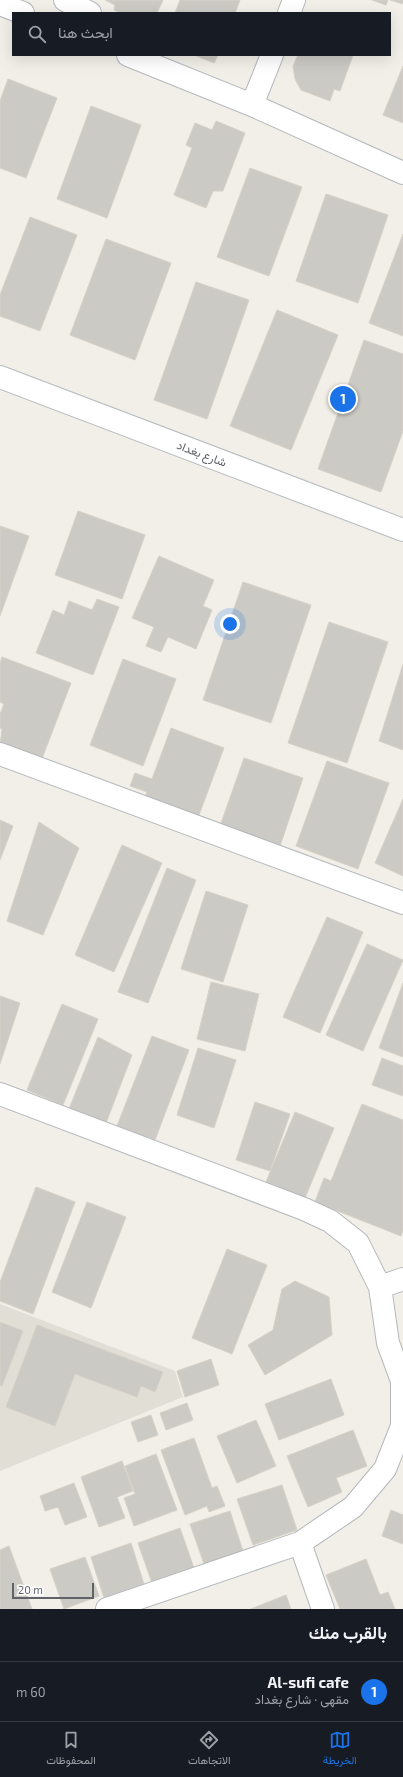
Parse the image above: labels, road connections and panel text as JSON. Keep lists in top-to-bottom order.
{
  "streets": {
    "street": ["شارع بغداد"]
  },
  "scale_bar": "20 m",
  "page": {
    "search": "ابحث هنا",
    "pins": "1",
    "scale": "20 m",
    "heading": "بالقرب منك",
    "list": [
      {
        "mark": "1",
        "name": "Al-sufi cafe",
        "note": "مقهى · شارع بغداد",
        "value": "60 m"
      }
    ],
    "nav": ["الخريطة", "الاتجاهات", "المحفوظات"]
  }
}
